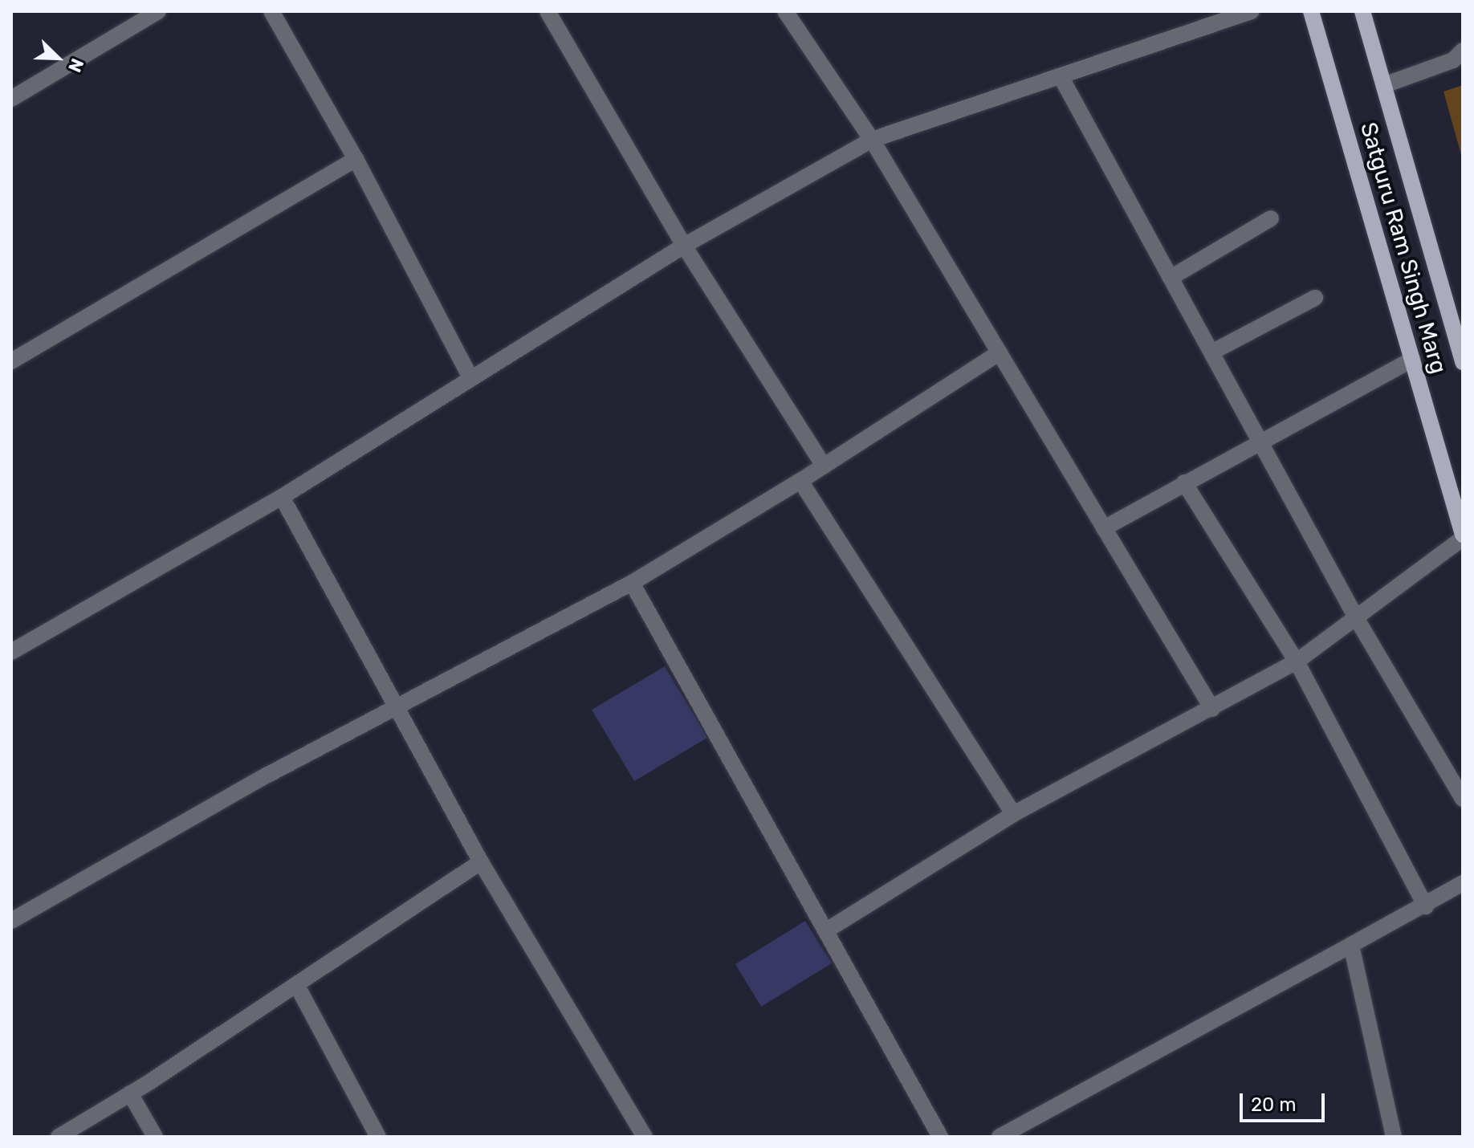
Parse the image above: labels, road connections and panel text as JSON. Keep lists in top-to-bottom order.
{
  "streets": {
    "main road": ["Satguru Ram Singh Marg"]
  },
  "scale_bar": "20 m",
  "north": "bottom right"
}
